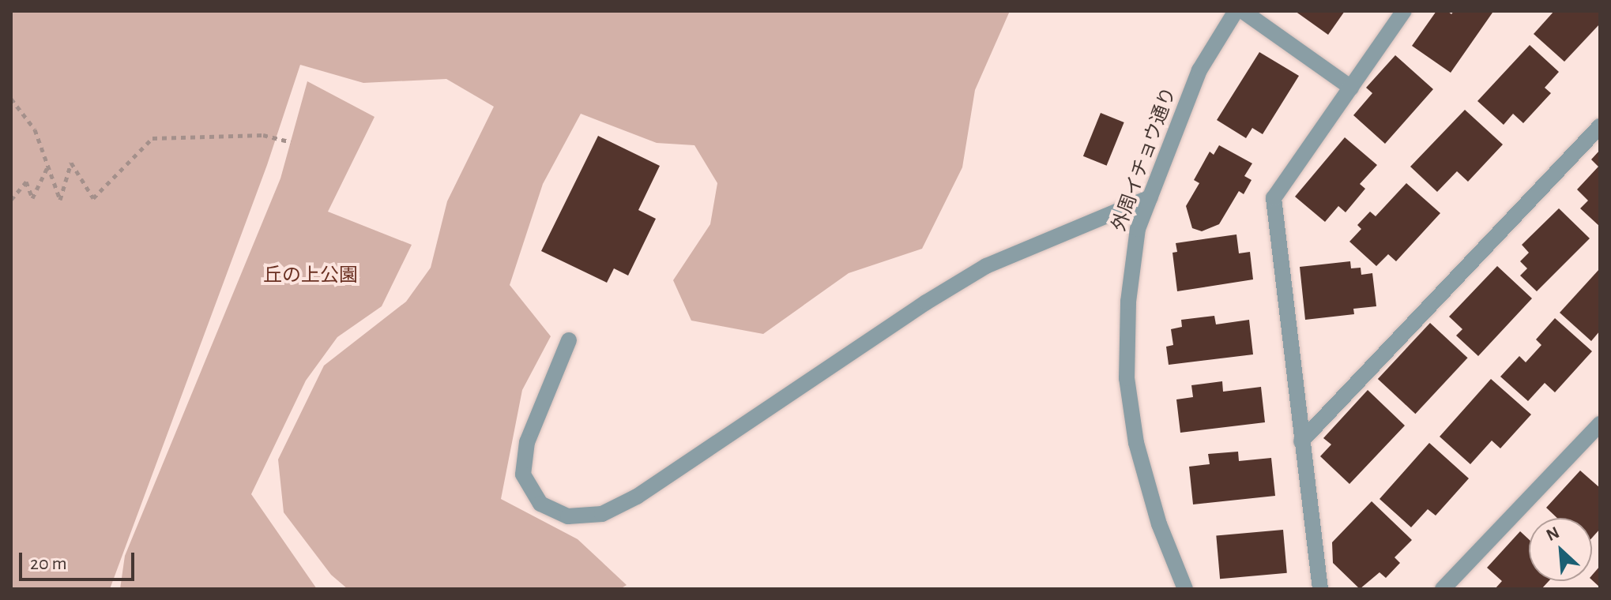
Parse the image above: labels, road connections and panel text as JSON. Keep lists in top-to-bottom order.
{
  "streets": {
    "street": ["外周イチョウ通り"]
  },
  "parks": ["丘の上公園"],
  "scale_bar": "20 m",
  "north": "top left"
}
